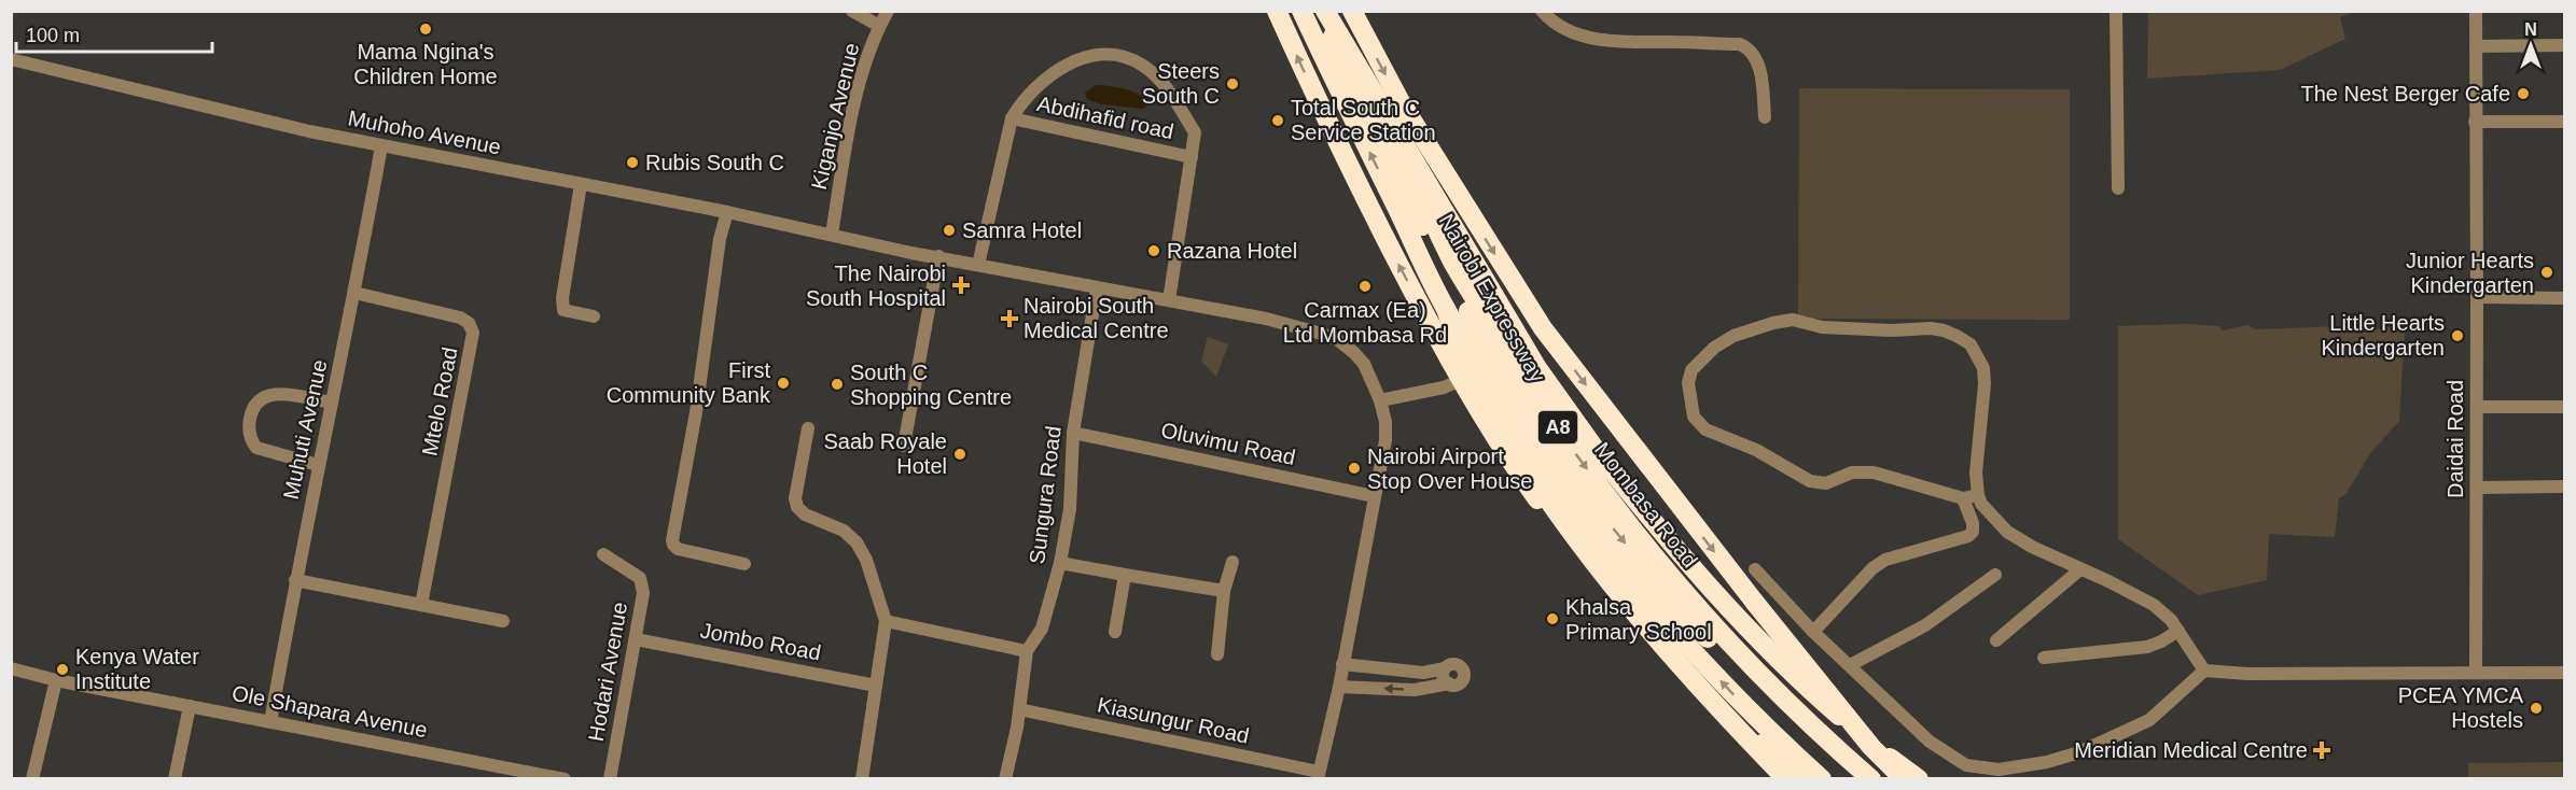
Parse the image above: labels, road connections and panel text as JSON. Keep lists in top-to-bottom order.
{
  "streets": {
    "highway": ["Nairobi Expressway", "A8", "Mombasa Road"],
    "street": [
      "Kiganjo Avenue",
      "Abdihafid road",
      "Muhoho Avenue",
      "Mtelo Road",
      "Muhuti Avenue",
      "Daidai Road",
      "Oluvimu Road",
      "Sungura Road",
      "Jombo Road",
      "Hodari Avenue",
      "Ole Shapara Avenue",
      "Kiasungur Road"
    ]
  },
  "crossings": [
    ["Kiganjo Avenue", "Muhoho Avenue"],
    ["Muhoho Avenue", "Muhuti Avenue"],
    ["Muhoho Avenue", "Oluvimu Road"],
    ["Muhoho Avenue", "Sungura Road"],
    ["Muhoho Avenue", "Kiasungur Road"],
    ["Mtelo Road", "Muhuti Avenue"],
    ["Muhuti Avenue", "Ole Shapara Avenue"],
    ["Oluvimu Road", "Sungura Road"],
    ["Sungura Road", "Kiasungur Road"],
    ["Jombo Road", "Hodari Avenue"]
  ],
  "places": {
    "other": [
      "Mama Ngina's Children Home",
      "Steers South C",
      "The Nest Berger Cafe",
      "Total South C Service Station",
      "Rubis South C",
      "Samra Hotel",
      "Razana Hotel",
      "Junior Hearts Kindergarten",
      "Carmax (Ea) Ltd Mombasa Rd",
      "Little Hearts Kindergarten",
      "First Community Bank",
      "South C Shopping Centre",
      "Saab Royale Hotel",
      "Nairobi Airport Stop Over House",
      "Khalsa Primary School",
      "Kenya Water Institute",
      "PCEA YMCA Hostels"
    ],
    "health": ["The Nairobi South Hospital", "Nairobi South Medical Centre", "Meridian Medical Centre"]
  },
  "scale_bar": "100 m",
  "north": "top"
}
